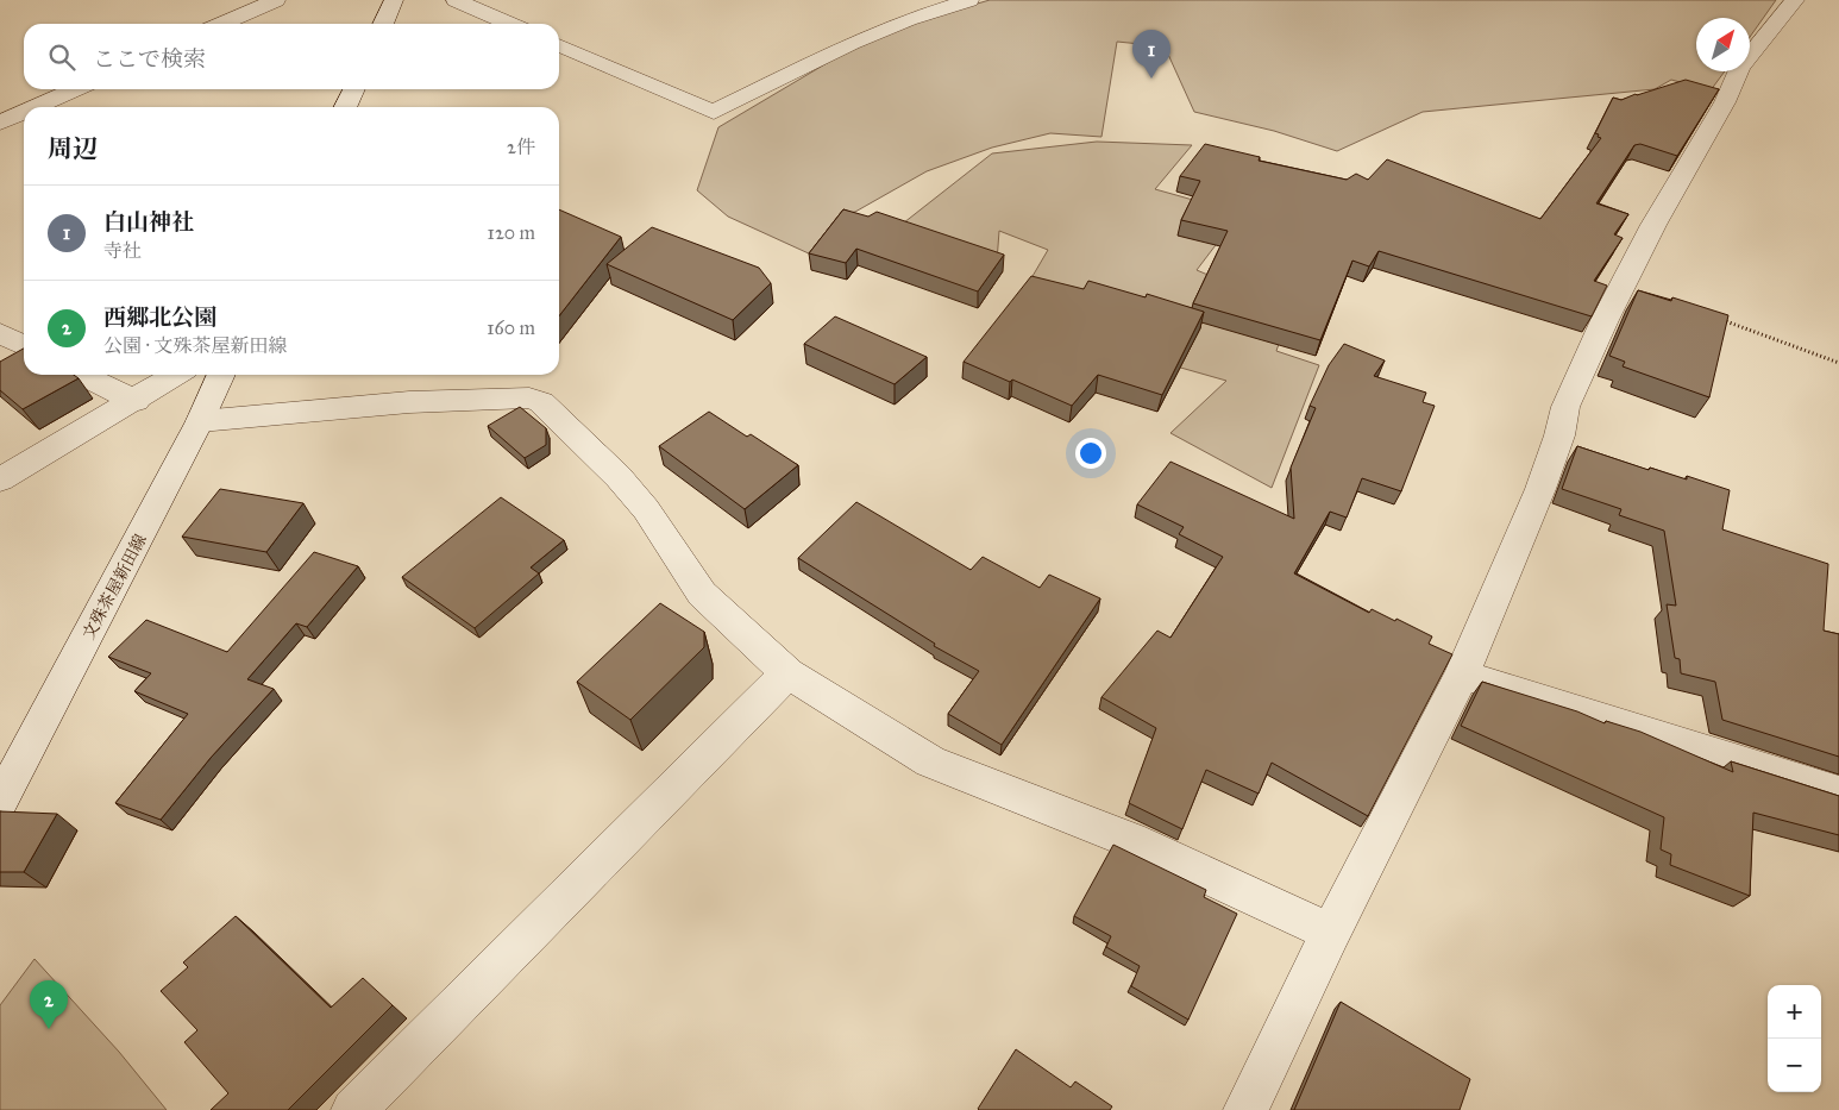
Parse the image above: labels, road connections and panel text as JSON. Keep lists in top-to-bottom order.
{
  "streets": {
    "street": ["文殊茶屋新田線"]
  },
  "north": "top right",
  "page": {
    "search": "ここで検索",
    "pins": ["1", "2"],
    "heading": ["周辺", "2件"],
    "list": [
      {
        "mark": "1",
        "name": "白山神社",
        "note": "寺社",
        "value": "120 m"
      },
      {
        "mark": "2",
        "name": "西郷北公園",
        "note": "公園 · 文殊茶屋新田線",
        "value": "160 m"
      }
    ],
    "map_buttons": ["+", "−"]
  }
}
